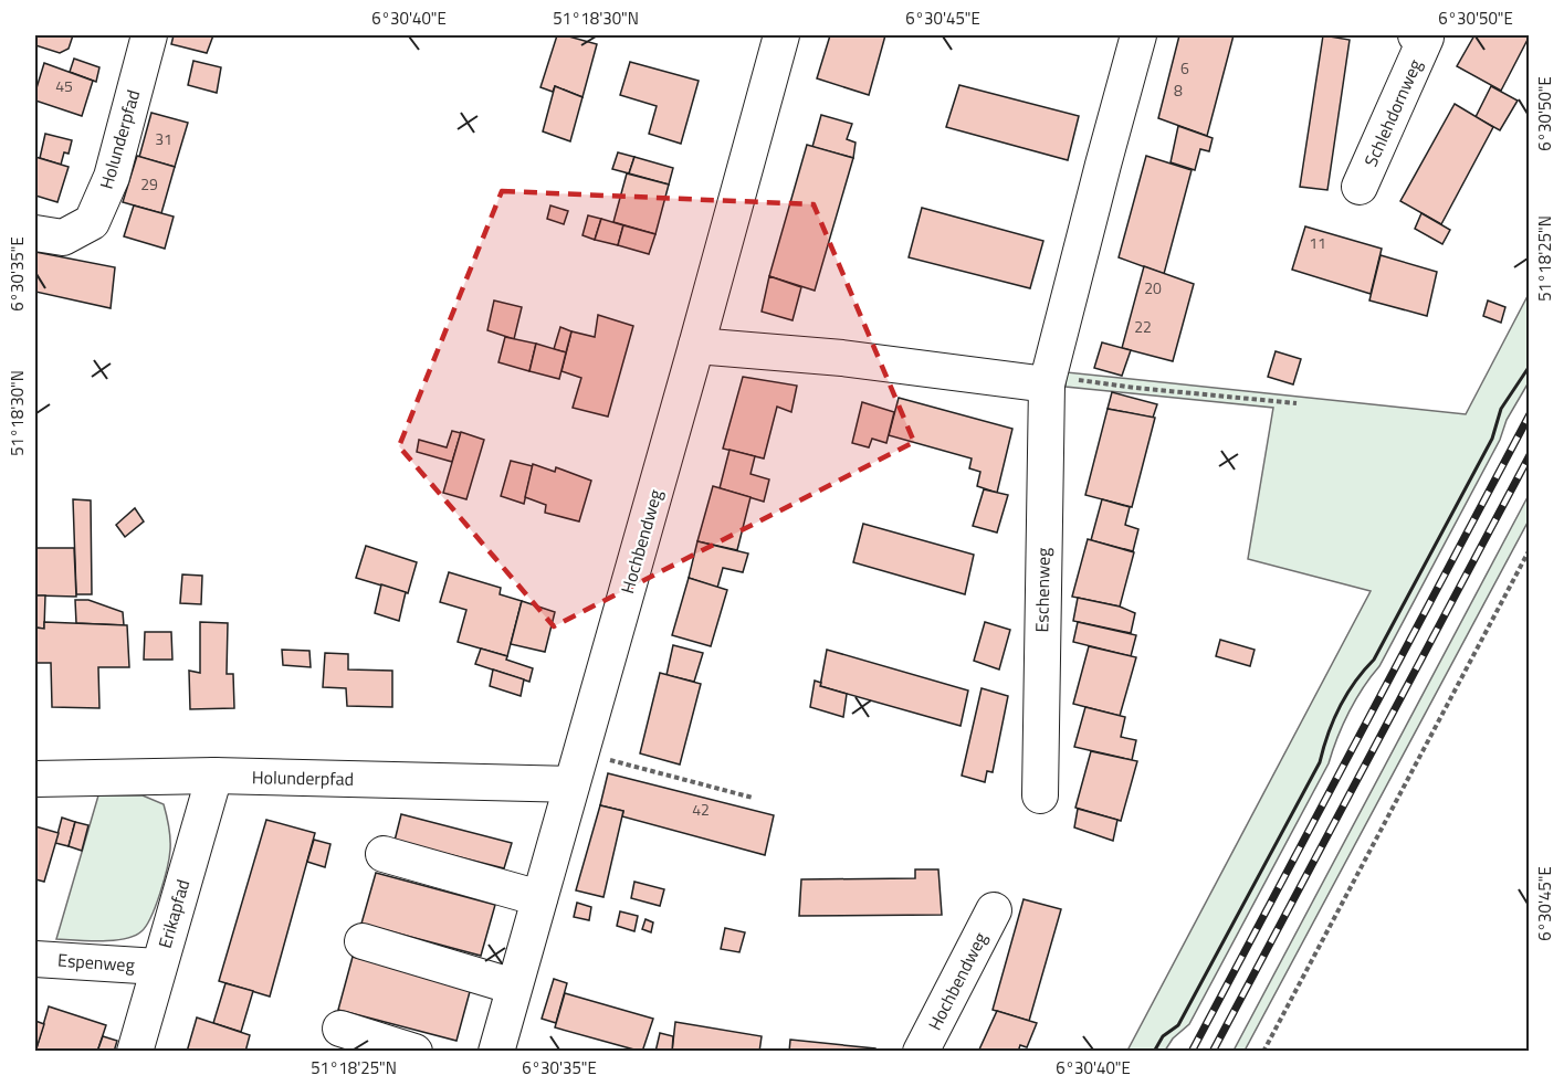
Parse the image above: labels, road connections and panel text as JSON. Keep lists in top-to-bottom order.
{
  "streets": {
    "street": [
      "Schlehdornweg",
      "Holunderpfad",
      "Hochbendweg",
      "Eschenweg",
      "Erikapfad",
      "Espenweg"
    ]
  },
  "crossings": [
    ["Holunderpfad", "Hochbendweg"],
    ["Holunderpfad", "Erikapfad"],
    ["Erikapfad", "Espenweg"]
  ],
  "house_numbers": [
    "6",
    "45",
    "8",
    "31",
    "29",
    "11",
    "20",
    "22",
    "42"
  ],
  "coordinates": [
    "6°30'40\"E",
    "51°18'30\"N",
    "6°30'45\"E",
    "6°30'50\"E",
    "51°18'25\"N",
    "6°30'35\"E"
  ]
}
